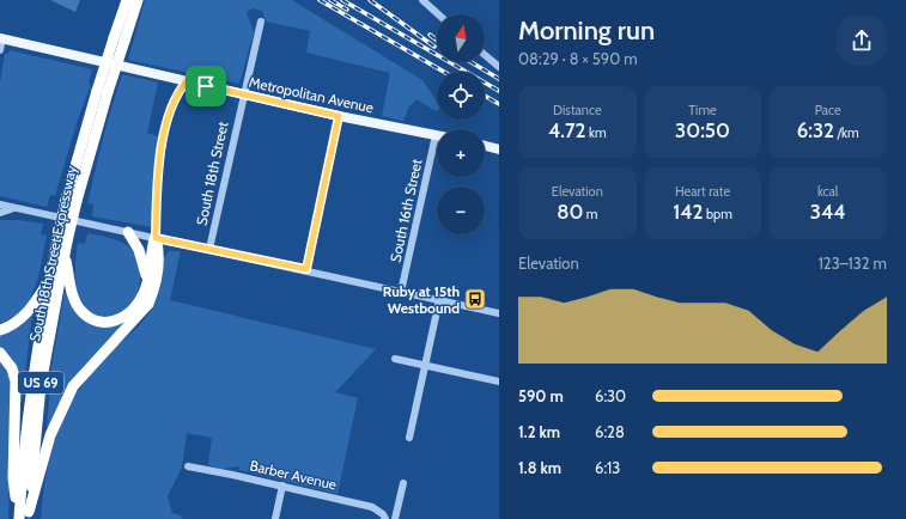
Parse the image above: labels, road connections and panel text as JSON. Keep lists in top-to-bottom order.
{
  "streets": {
    "highway": ["South 18th Street Expressway", "US 69"],
    "main road": ["Metropolitan Avenue"],
    "street": ["South 18th Street", "South 16th Street", "Barber Avenue"]
  },
  "crossings": [
    ["Metropolitan Avenue", "South 18th Street"],
    ["Metropolitan Avenue", "South 16th Street"]
  ],
  "places": {
    "bus stop": ["Ruby at 15th Westbound"]
  },
  "north": "top",
  "page": {
    "heading": ["Morning run", "08:29 · 8 × 590 m"],
    "map_buttons": ["+", "−"],
    "stats": [
      ["Distance", "4.72 km"],
      ["Time", "30:50"],
      ["Pace", "6:32 /km"],
      ["Elevation", "80 m"],
      ["Heart rate", "142 bpm"],
      ["kcal", "344"]
    ],
    "chart": ["Elevation", "123–132 m"],
    "list": [
      {
        "name": "590 m",
        "note": "6:30"
      },
      {
        "name": "1.2 km",
        "note": "6:28"
      },
      {
        "name": "1.8 km",
        "note": "6:13"
      }
    ]
  }
}
